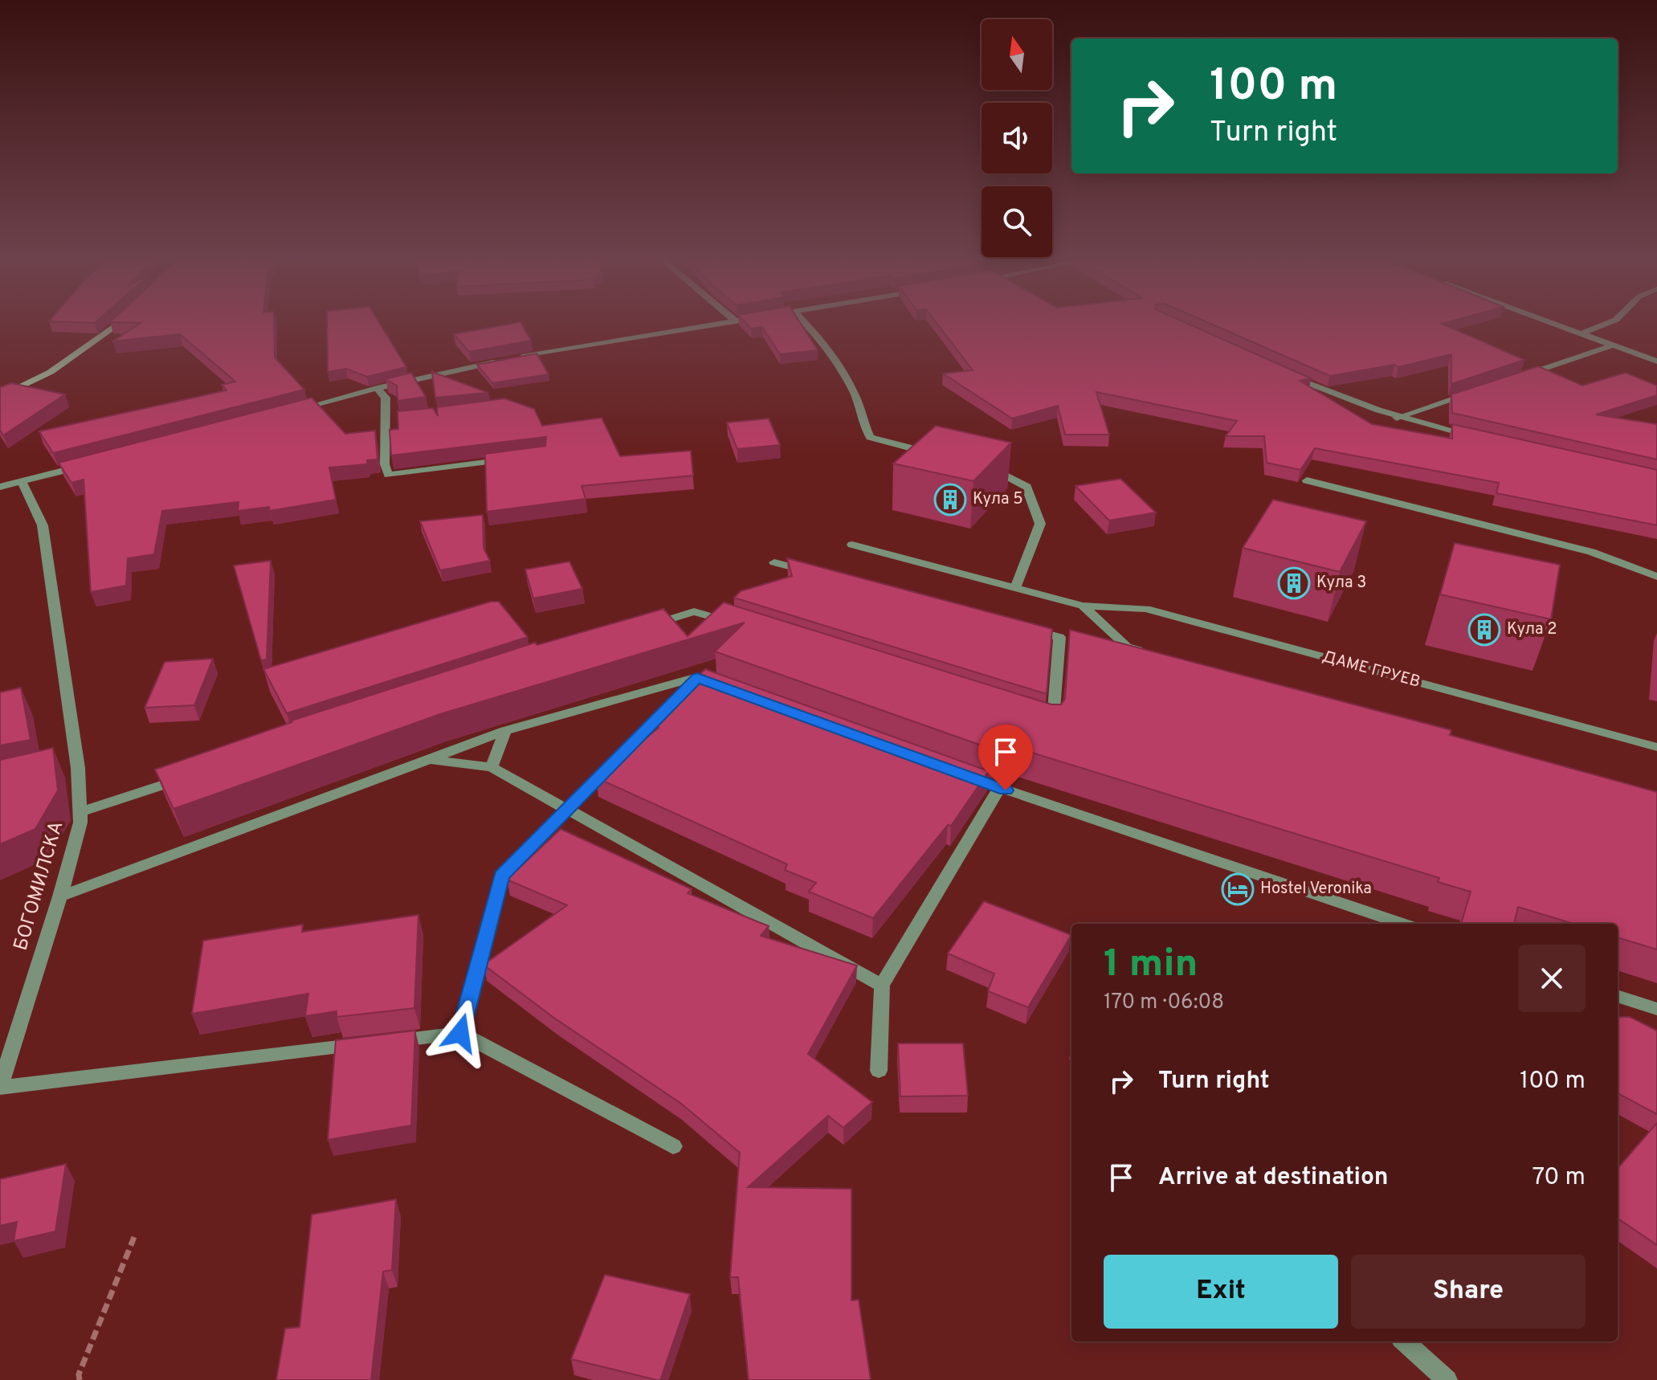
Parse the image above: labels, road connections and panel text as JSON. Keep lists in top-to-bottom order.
{
  "streets": {
    "street": ["ДАМЕ ГРУЕВ", "БОГОМИЛСКА"]
  },
  "places": {
    "building": ["Кула 5", "Кула 3", "Кула 2"],
    "hotel": ["Hostel Veronika"]
  },
  "north": "top",
  "page": {
    "turn": ["100 m", "Turn right"],
    "heading": ["1 min", "170 m · 06:08"],
    "list": [
      {
        "name": "Turn right",
        "value": "100 m"
      },
      {
        "name": "Arrive at destination",
        "value": "70 m"
      }
    ],
    "buttons": ["Exit", "Share"]
  }
}
